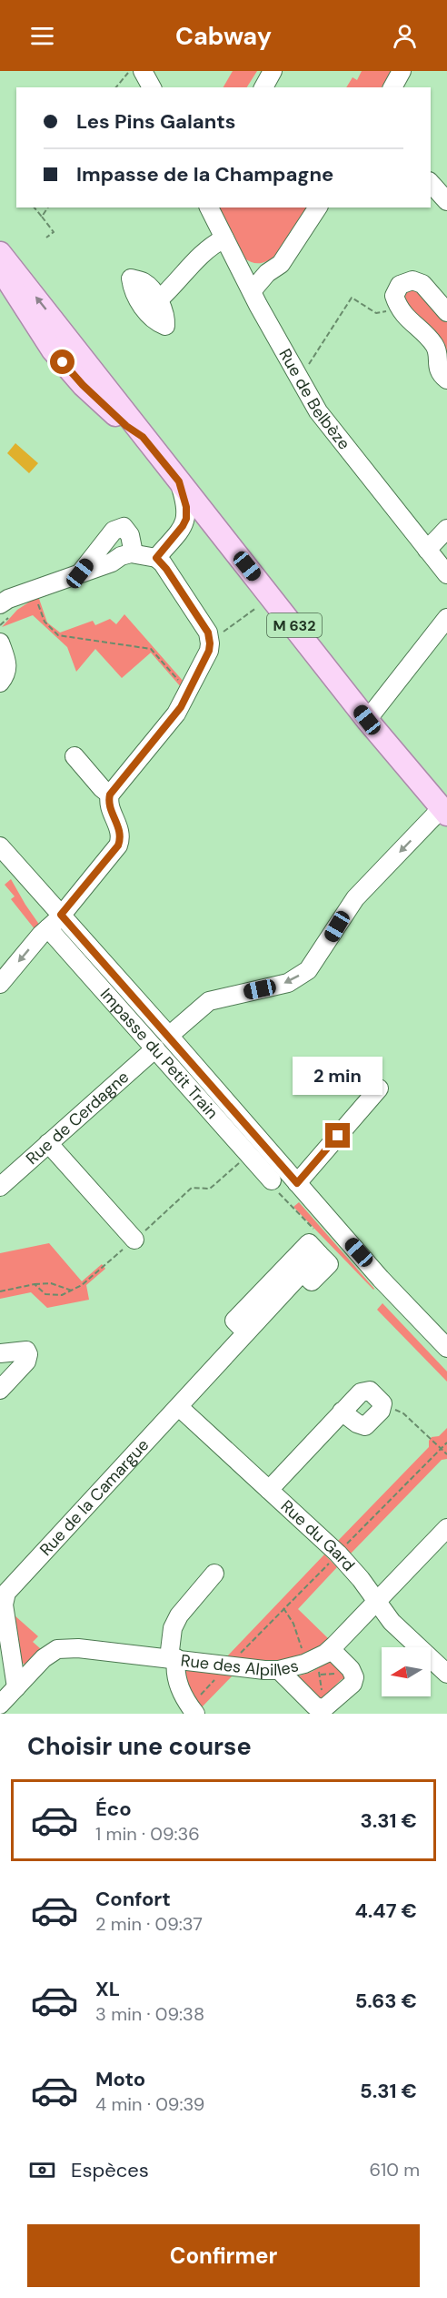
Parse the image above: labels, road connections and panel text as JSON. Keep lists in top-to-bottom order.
{
  "streets": {
    "main road": ["M 632"],
    "street": [
      "Rue de Belbèze",
      "Impasse du Petit Train",
      "Rue de Cerdagne",
      "Rue de la Camargue",
      "Rue du Gard",
      "Rue des Alpilles"
    ]
  },
  "crossings": [
    ["Impasse du Petit Train", "Rue de Cerdagne"],
    ["Rue de la Camargue", "Rue du Gard"],
    ["Rue de la Camargue", "Rue des Alpilles"],
    ["Rue du Gard", "Rue des Alpilles"]
  ],
  "north": "left",
  "page": {
    "header": "Cabway",
    "banner": ["Les Pins Galants", "Impasse de la Champagne"],
    "bubble": "2 min",
    "heading": "Choisir une course",
    "list": [
      {
        "name": "Éco",
        "note": "1 min · 09:36",
        "value": "3.31 €"
      },
      {
        "name": "Confort",
        "note": "2 min · 09:37",
        "value": "4.47 €"
      },
      {
        "name": "XL",
        "note": "3 min · 09:38",
        "value": "5.63 €"
      },
      {
        "name": "Moto",
        "note": "4 min · 09:39",
        "value": "5.31 €"
      }
    ],
    "pay": ["Espèces", "610 m"],
    "buttons": "Confirmer"
  }
}
